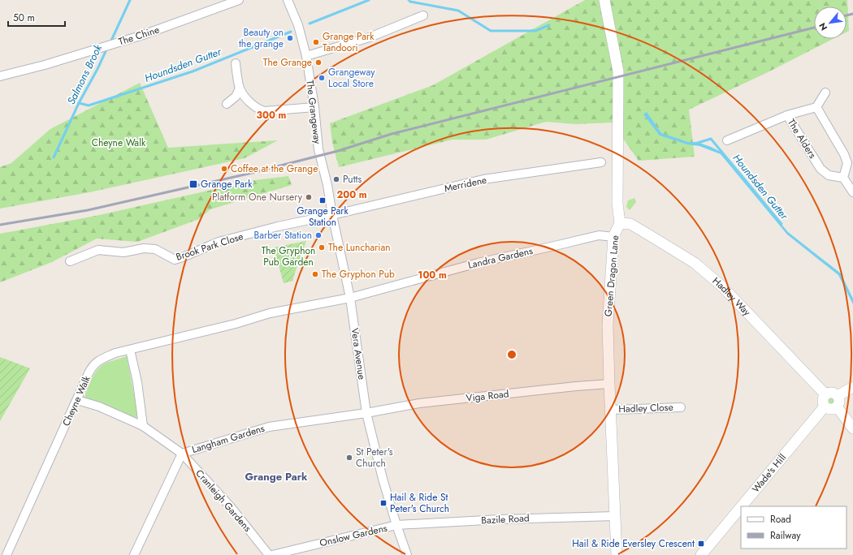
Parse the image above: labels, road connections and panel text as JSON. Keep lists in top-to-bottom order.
{
  "streets": {
    "street": [
      "The Chine",
      "The Grangeway",
      "The Alders",
      "Merridene",
      "Brook Park Close",
      "Landra Gardens",
      "Green Dragon Lane",
      "Hadley Way",
      "Vera Avenue",
      "Viga Road",
      "Cheyne Walk",
      "Hadley Close",
      "Langham Gardens",
      "Wade's Hill",
      "Cranleigh Gardens",
      "Bazile Road",
      "Onslow Gardens"
    ]
  },
  "crossings": [
    ["The Grangeway", "Vera Avenue"],
    ["Merridene", "Brook Park Close"],
    ["Merridene", "Vera Avenue"],
    ["Brook Park Close", "Vera Avenue"],
    ["Landra Gardens", "Green Dragon Lane"],
    ["Landra Gardens", "Vera Avenue"],
    ["Landra Gardens", "Cheyne Walk"],
    ["Green Dragon Lane", "Hadley Way"],
    ["Green Dragon Lane", "Viga Road"],
    ["Green Dragon Lane", "Hadley Close"],
    ["Green Dragon Lane", "Bazile Road"],
    ["Hadley Way", "Wade's Hill"],
    ["Vera Avenue", "Viga Road"],
    ["Vera Avenue", "Cheyne Walk"],
    ["Vera Avenue", "Langham Gardens"],
    ["Vera Avenue", "Bazile Road"],
    ["Vera Avenue", "Onslow Gardens"],
    ["Viga Road", "Langham Gardens"],
    ["Cheyne Walk", "Cranleigh Gardens"],
    ["Langham Gardens", "Cranleigh Gardens"],
    ["Bazile Road", "Onslow Gardens"]
  ],
  "districts": ["Grange Park"],
  "water": ["Houndsden Gutter", "Salmons Brook"],
  "parks": ["Cheyne Walk", "The Gryphon Pub Garden"],
  "places": {
    "other": [
      "Beauty on the grange",
      "Grange Park Tandoori",
      "The Grange",
      "Grangeway Local Store",
      "Coffee at the Grange",
      "Putts",
      "Platform One Nursery",
      "Barber Station",
      "The Luncharian",
      "The Gryphon Pub",
      "St Peter's Church"
    ],
    "transit": [
      "Grange Park",
      "Grange Park Station",
      "Hail & Ride St Peter's Church",
      "Hail & Ride Eversley Crescent"
    ]
  },
  "legend": ["Road", "Railway"],
  "scale_bar": "50 m",
  "north": "bottom left",
  "rings": ["300 m", "200 m", "100 m"]
}
